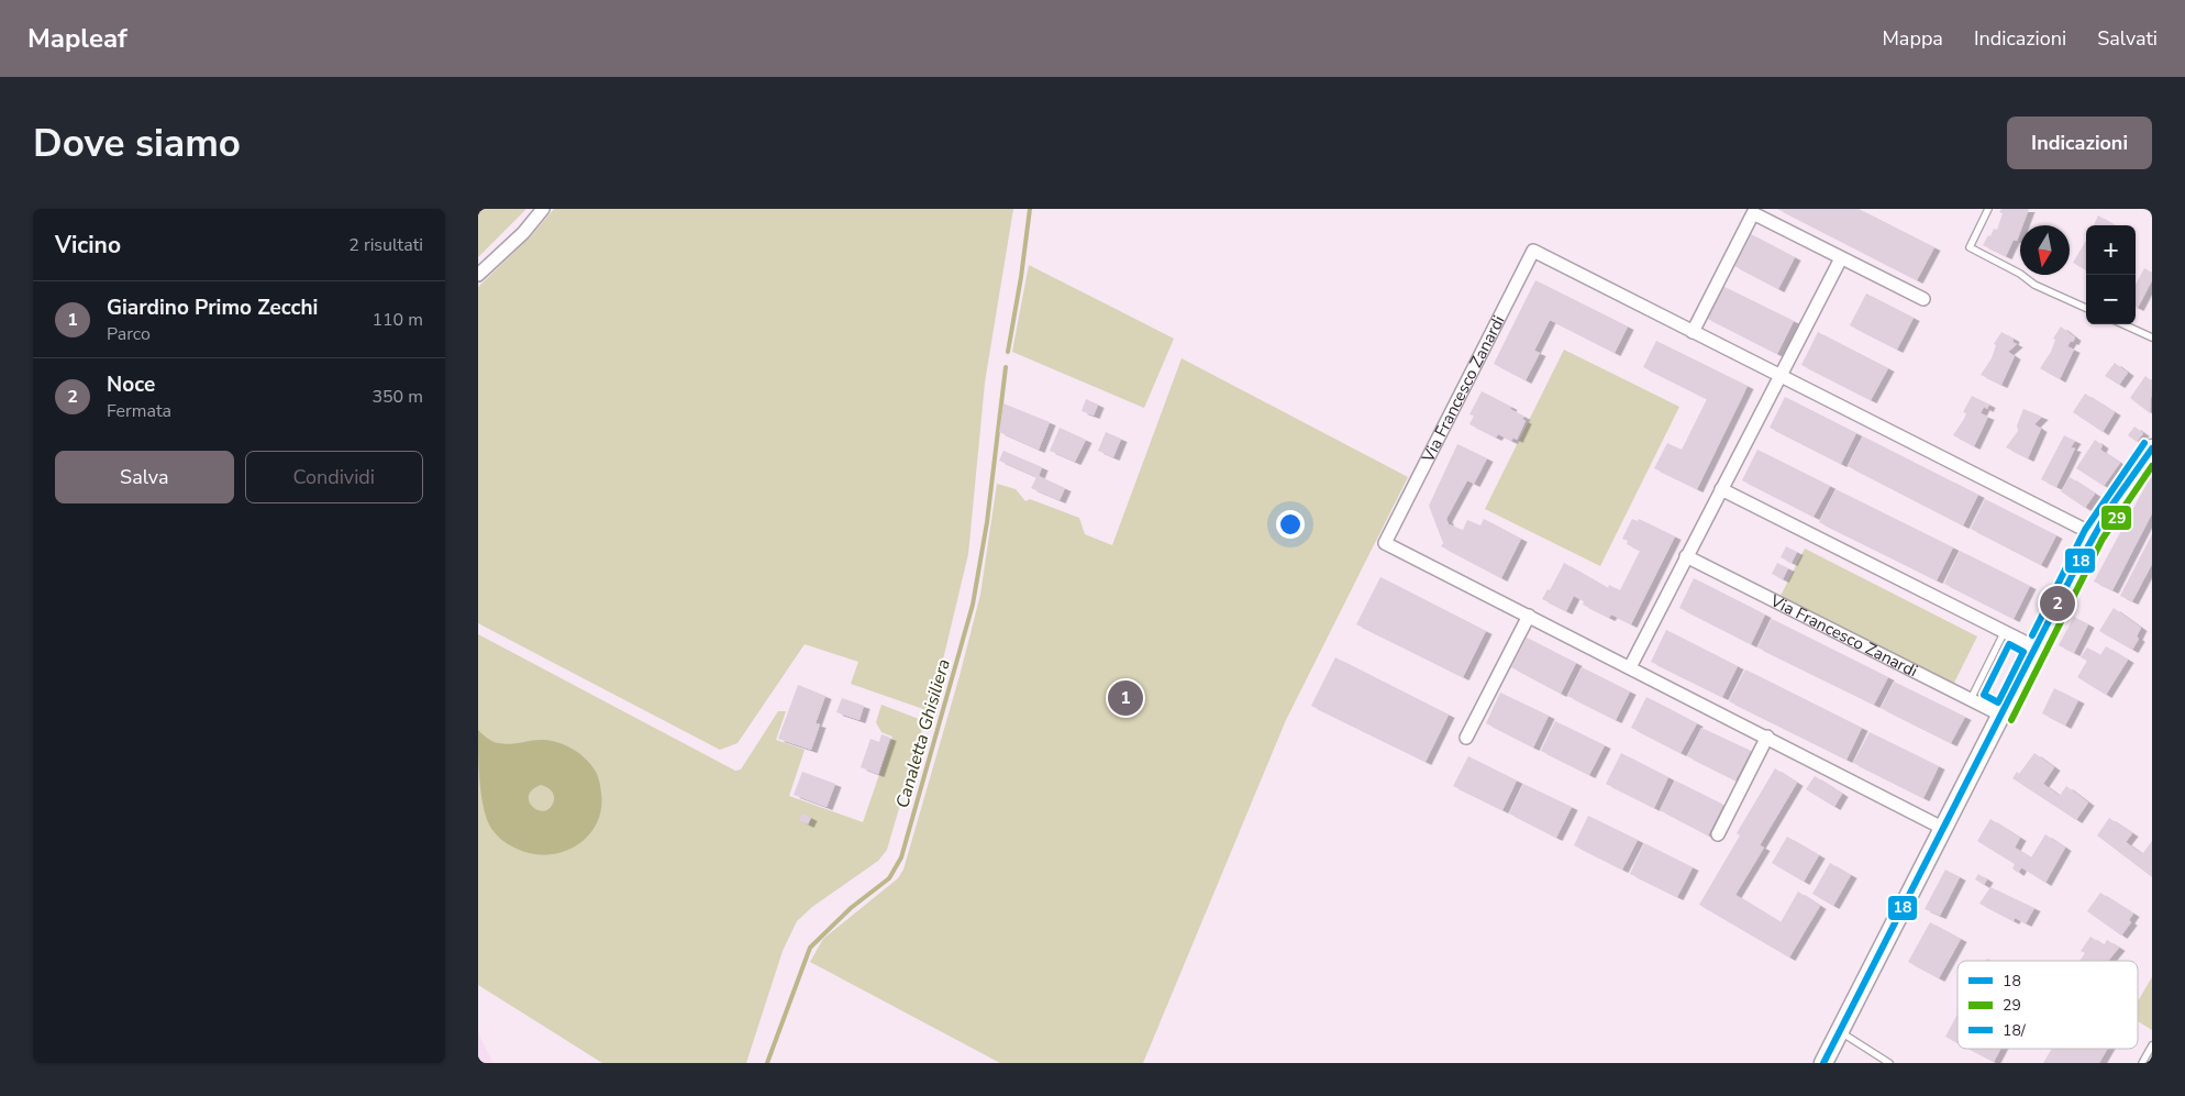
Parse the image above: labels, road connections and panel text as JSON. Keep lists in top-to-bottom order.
{
  "streets": {
    "street": ["Via Francesco Zanardi"]
  },
  "water": ["Canaletta Ghisiliera"],
  "lines": ["transit line 18/", "transit line 18", "transit line 29"],
  "legend": ["18", "29", "18/"],
  "north": "bottom",
  "page": {
    "header": "Mapleaf",
    "nav": ["Mappa", "Indicazioni", "Salvati"],
    "buttons": [
      "Indicazioni",
      ["Salva", "Condividi"]
    ],
    "title": "Dove siamo",
    "heading": ["Vicino", "2 risultati"],
    "map_buttons": ["+", "−"],
    "list": [
      {
        "mark": "1",
        "name": "Giardino Primo Zecchi",
        "note": "Parco",
        "value": "110 m"
      },
      {
        "mark": "2",
        "name": "Noce",
        "note": "Fermata",
        "value": "350 m"
      }
    ],
    "pins": ["2", "1"]
  }
}
